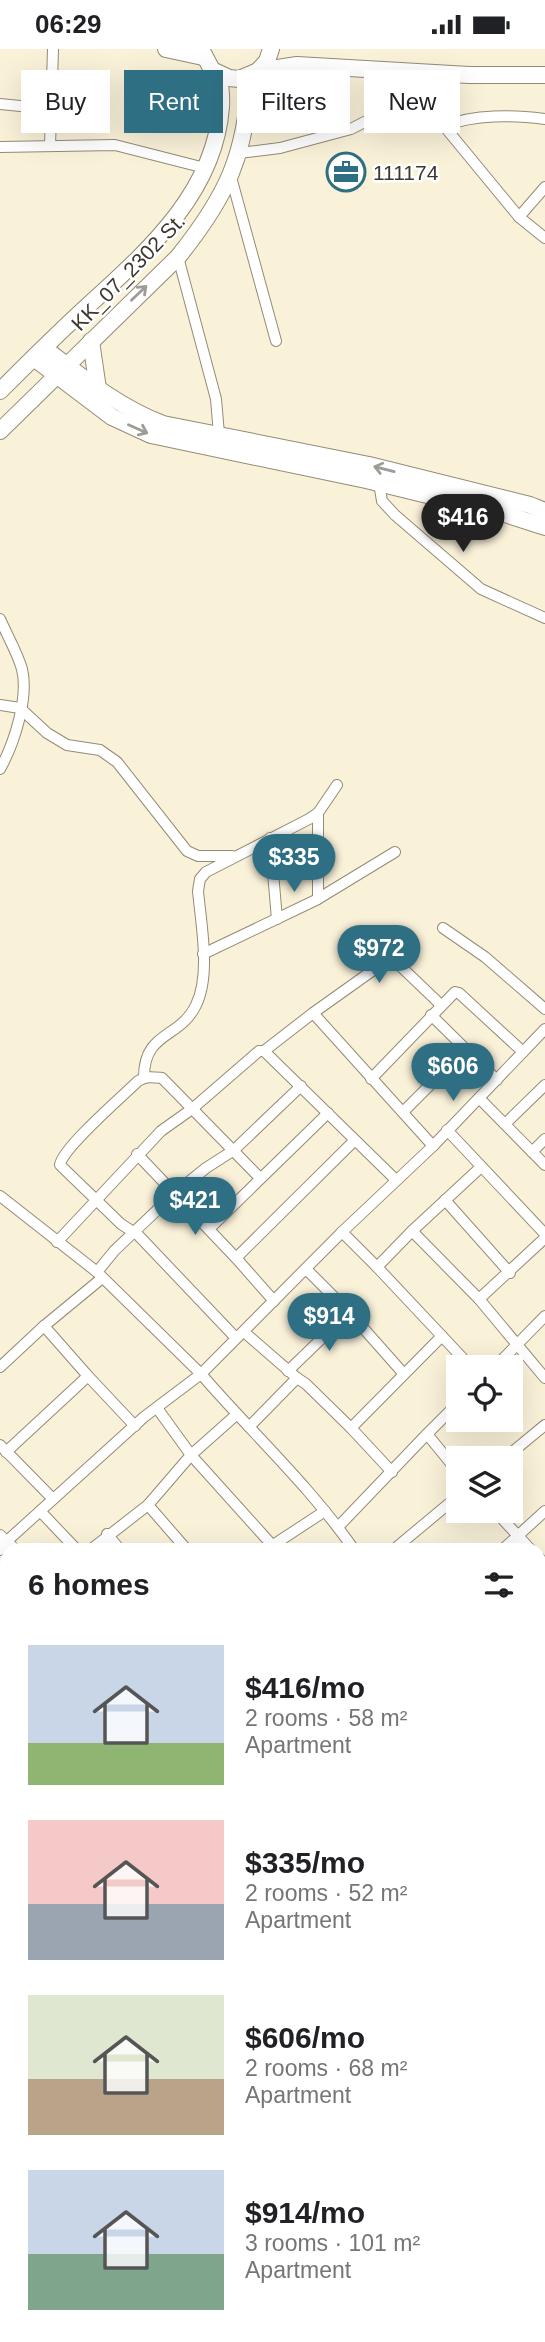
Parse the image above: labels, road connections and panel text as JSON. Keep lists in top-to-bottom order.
{
  "streets": {
    "main road": ["KK_07_2302 St."]
  },
  "places": {
    "office": ["111174"]
  },
  "page": {
    "status": "06:29",
    "chip": [
      "Buy",
      "Rent",
      "Filters",
      "New"
    ],
    "price": [
      "$416",
      "$335",
      "$972",
      "$606",
      "$421",
      "$914"
    ],
    "heading": "6 homes",
    "list": [
      {
        "name": "$416/mo",
        "note": "2 rooms · 58 m² · Apartment"
      },
      {
        "name": "$335/mo",
        "note": "2 rooms · 52 m² · Apartment"
      },
      {
        "name": "$606/mo",
        "note": "2 rooms · 68 m² · Apartment"
      },
      {
        "name": "$914/mo",
        "note": "3 rooms · 101 m² · Apartment"
      }
    ]
  }
}
